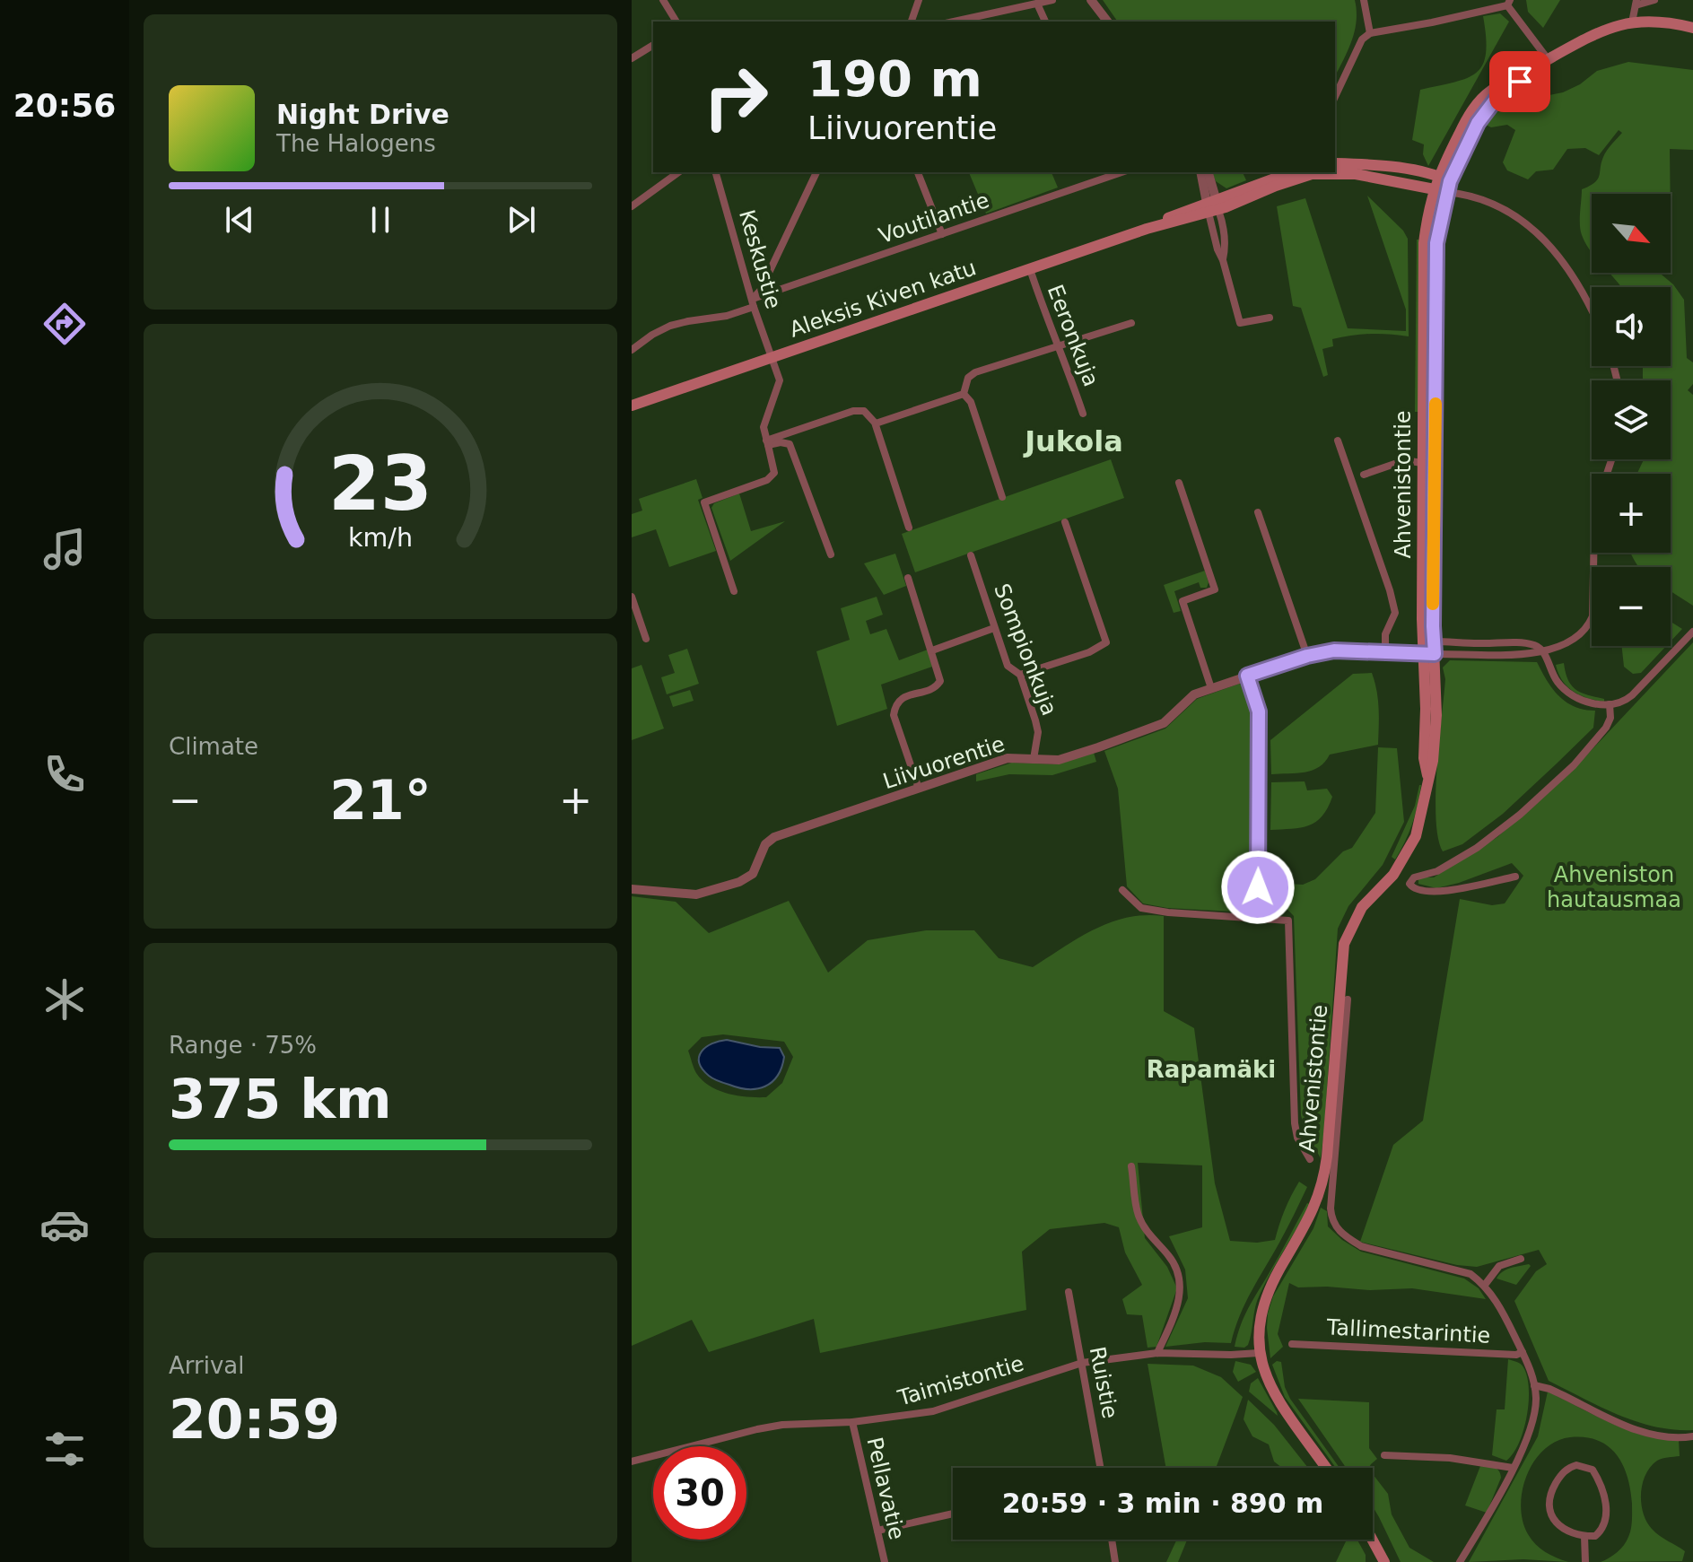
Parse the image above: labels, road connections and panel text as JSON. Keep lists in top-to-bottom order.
{
  "streets": {
    "main road": ["Aleksis Kiven katu", "Ahvenistontie"],
    "street": [
      "Voutilantie",
      "Keskustie",
      "Eeronkuja",
      "Sompionkuja",
      "Liivuorentie",
      "Tallimestarintie",
      "Taimistontie",
      "Ruistie",
      "Pellavatie"
    ]
  },
  "crossings": [
    ["Voutilantie", "Keskustie"],
    ["Keskustie", "Aleksis Kiven katu"],
    ["Aleksis Kiven katu", "Eeronkuja"],
    ["Aleksis Kiven katu", "Ahvenistontie"],
    ["Ahvenistontie", "Liivuorentie"],
    ["Ahvenistontie", "Taimistontie"],
    ["Sompionkuja", "Liivuorentie"],
    ["Taimistontie", "Ruistie"],
    ["Taimistontie", "Pellavatie"]
  ],
  "districts": ["Jukola", "Rapamäki"],
  "parks": ["Ahveniston hautausmaa"],
  "north": "bottom right",
  "page": {
    "tabs": "20:56",
    "turn": ["190 m", "Liivuorentie"],
    "song": ["Night Drive", "The Halogens"],
    "map_buttons": ["+", "−"],
    "tile": [
      "Climate",
      ["Range · 75%", "375 km"],
      ["Arrival", "20:59"]
    ],
    "heat": ["−", "21°", "+"],
    "limit": "30",
    "trip": "20:59 · 3 min · 890 m",
    "gauge": ["23", "km/h"]
  }
}
